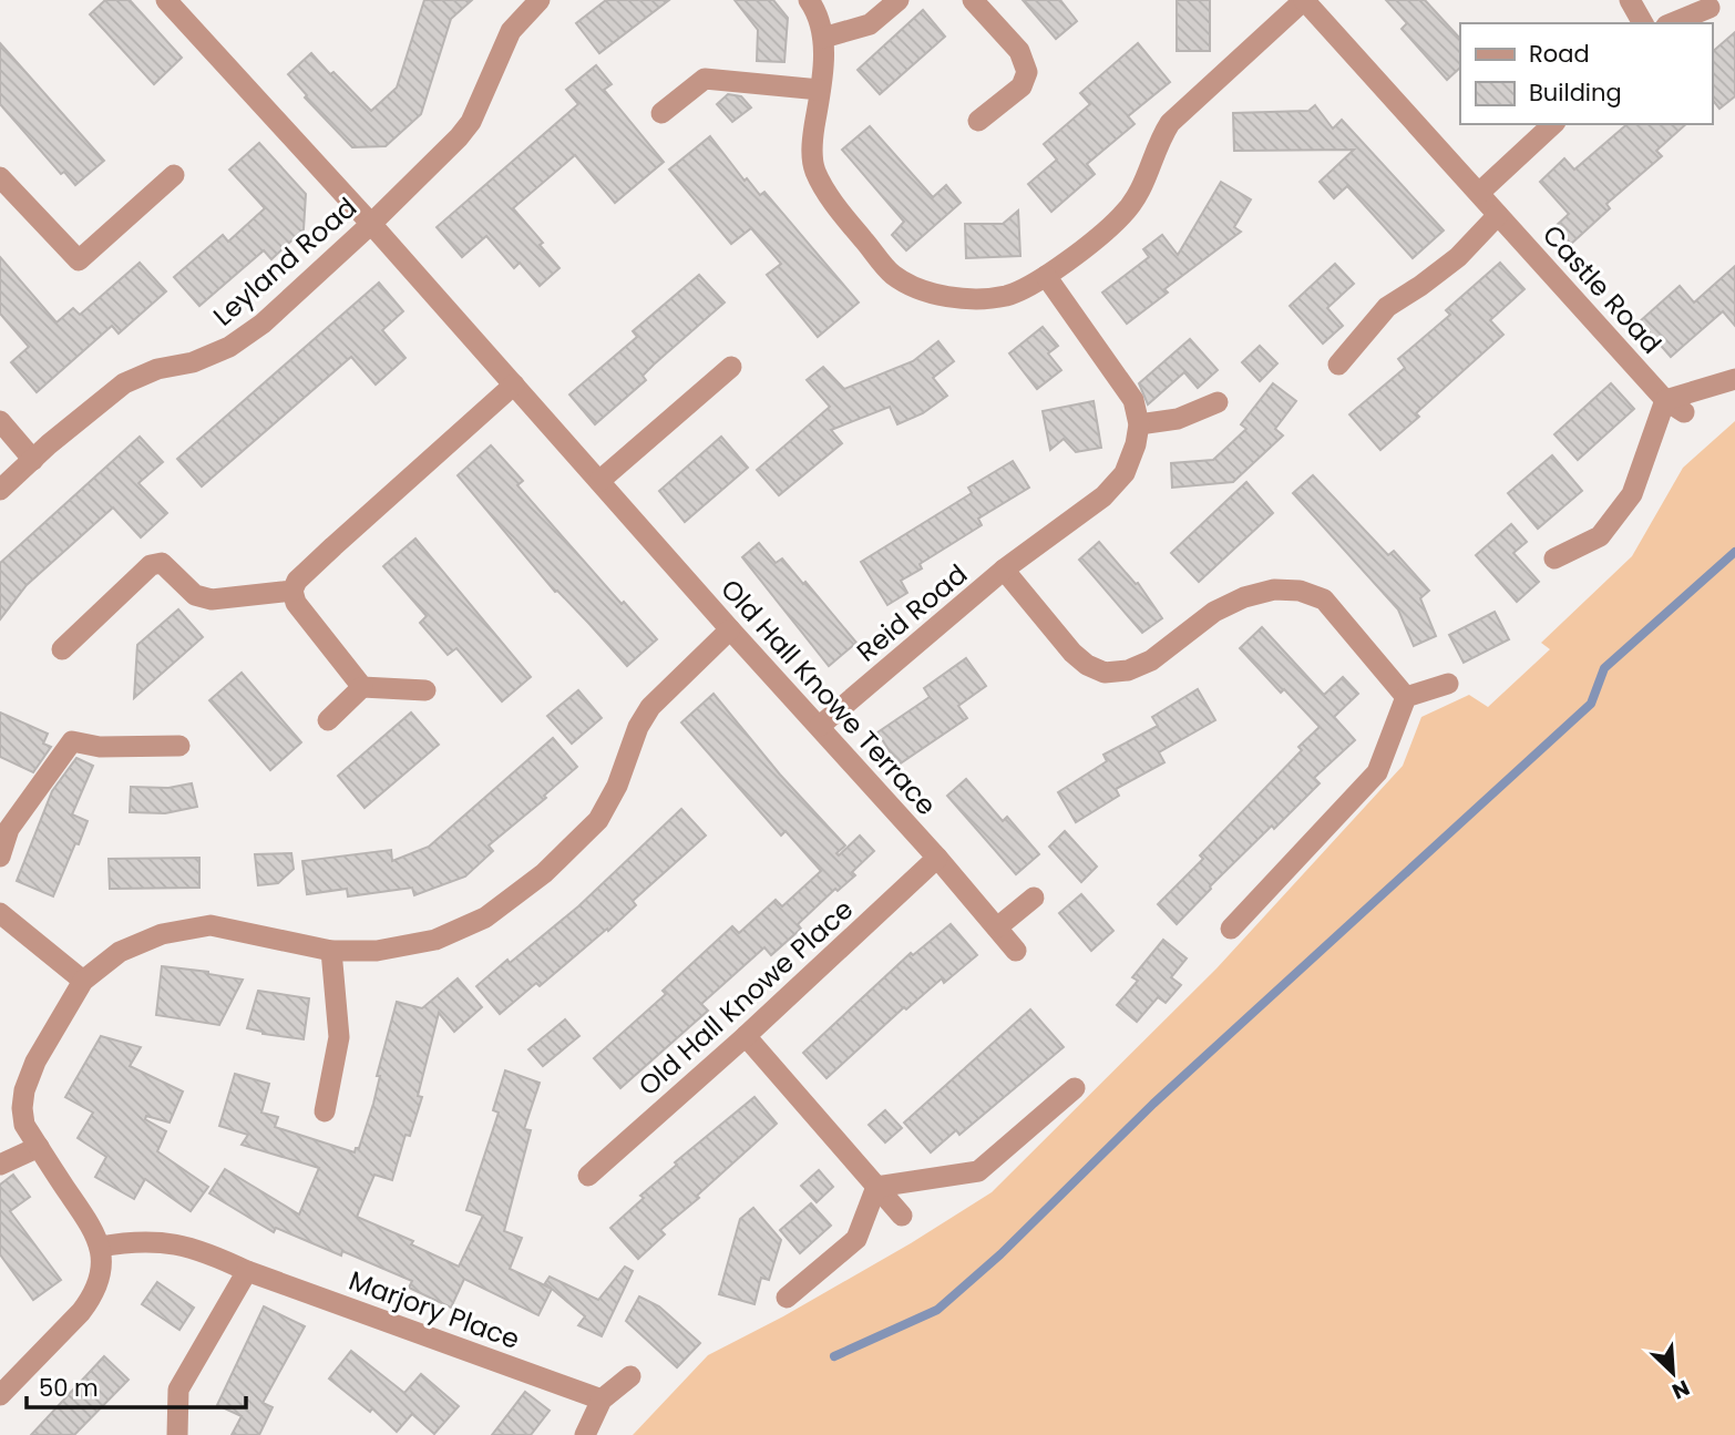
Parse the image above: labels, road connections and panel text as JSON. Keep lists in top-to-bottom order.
{
  "streets": {
    "street": [
      "Leyland Road",
      "Castle Road",
      "Reid Road",
      "Old Hall Knowe Terrace",
      "Old Hall Knowe Place",
      "Marjory Place"
    ]
  },
  "crossings": [
    ["Leyland Road", "Old Hall Knowe Terrace"],
    ["Reid Road", "Old Hall Knowe Terrace"],
    ["Old Hall Knowe Terrace", "Old Hall Knowe Place"]
  ],
  "legend": ["Road", "Building"],
  "scale_bar": "50 m",
  "north": "bottom right"
}
